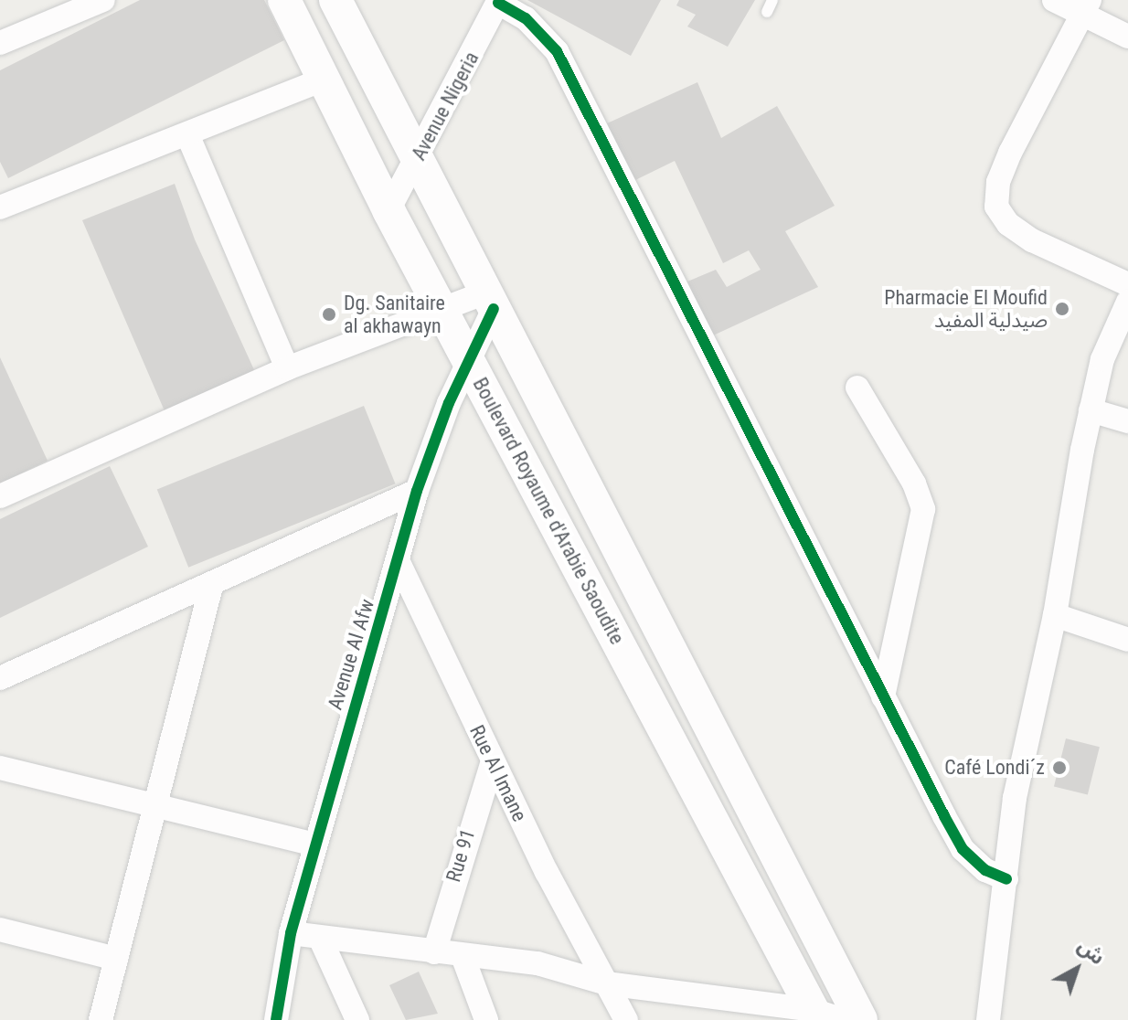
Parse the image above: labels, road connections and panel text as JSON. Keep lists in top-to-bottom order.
{
  "streets": {
    "main road": ["Boulevard Royaume d'Arabie Saoudite"],
    "street": [
      "Avenue Nigeria",
      "Avenue Al Afw",
      "Rue Al Imane",
      "Rue 91"
    ]
  },
  "crossings": [
    ["Avenue Nigeria", "Boulevard Royaume d'Arabie Saoudite"],
    ["Boulevard Royaume d'Arabie Saoudite", "Avenue Al Afw"],
    ["Avenue Al Afw", "Rue Al Imane"],
    ["Rue Al Imane", "Rue 91"]
  ],
  "places": ["Pharmacie El Moufid صيدلية المفيد", "Dg. Sanitaire al akhawayn", "Café Londi´z"],
  "north": "top right"
}
